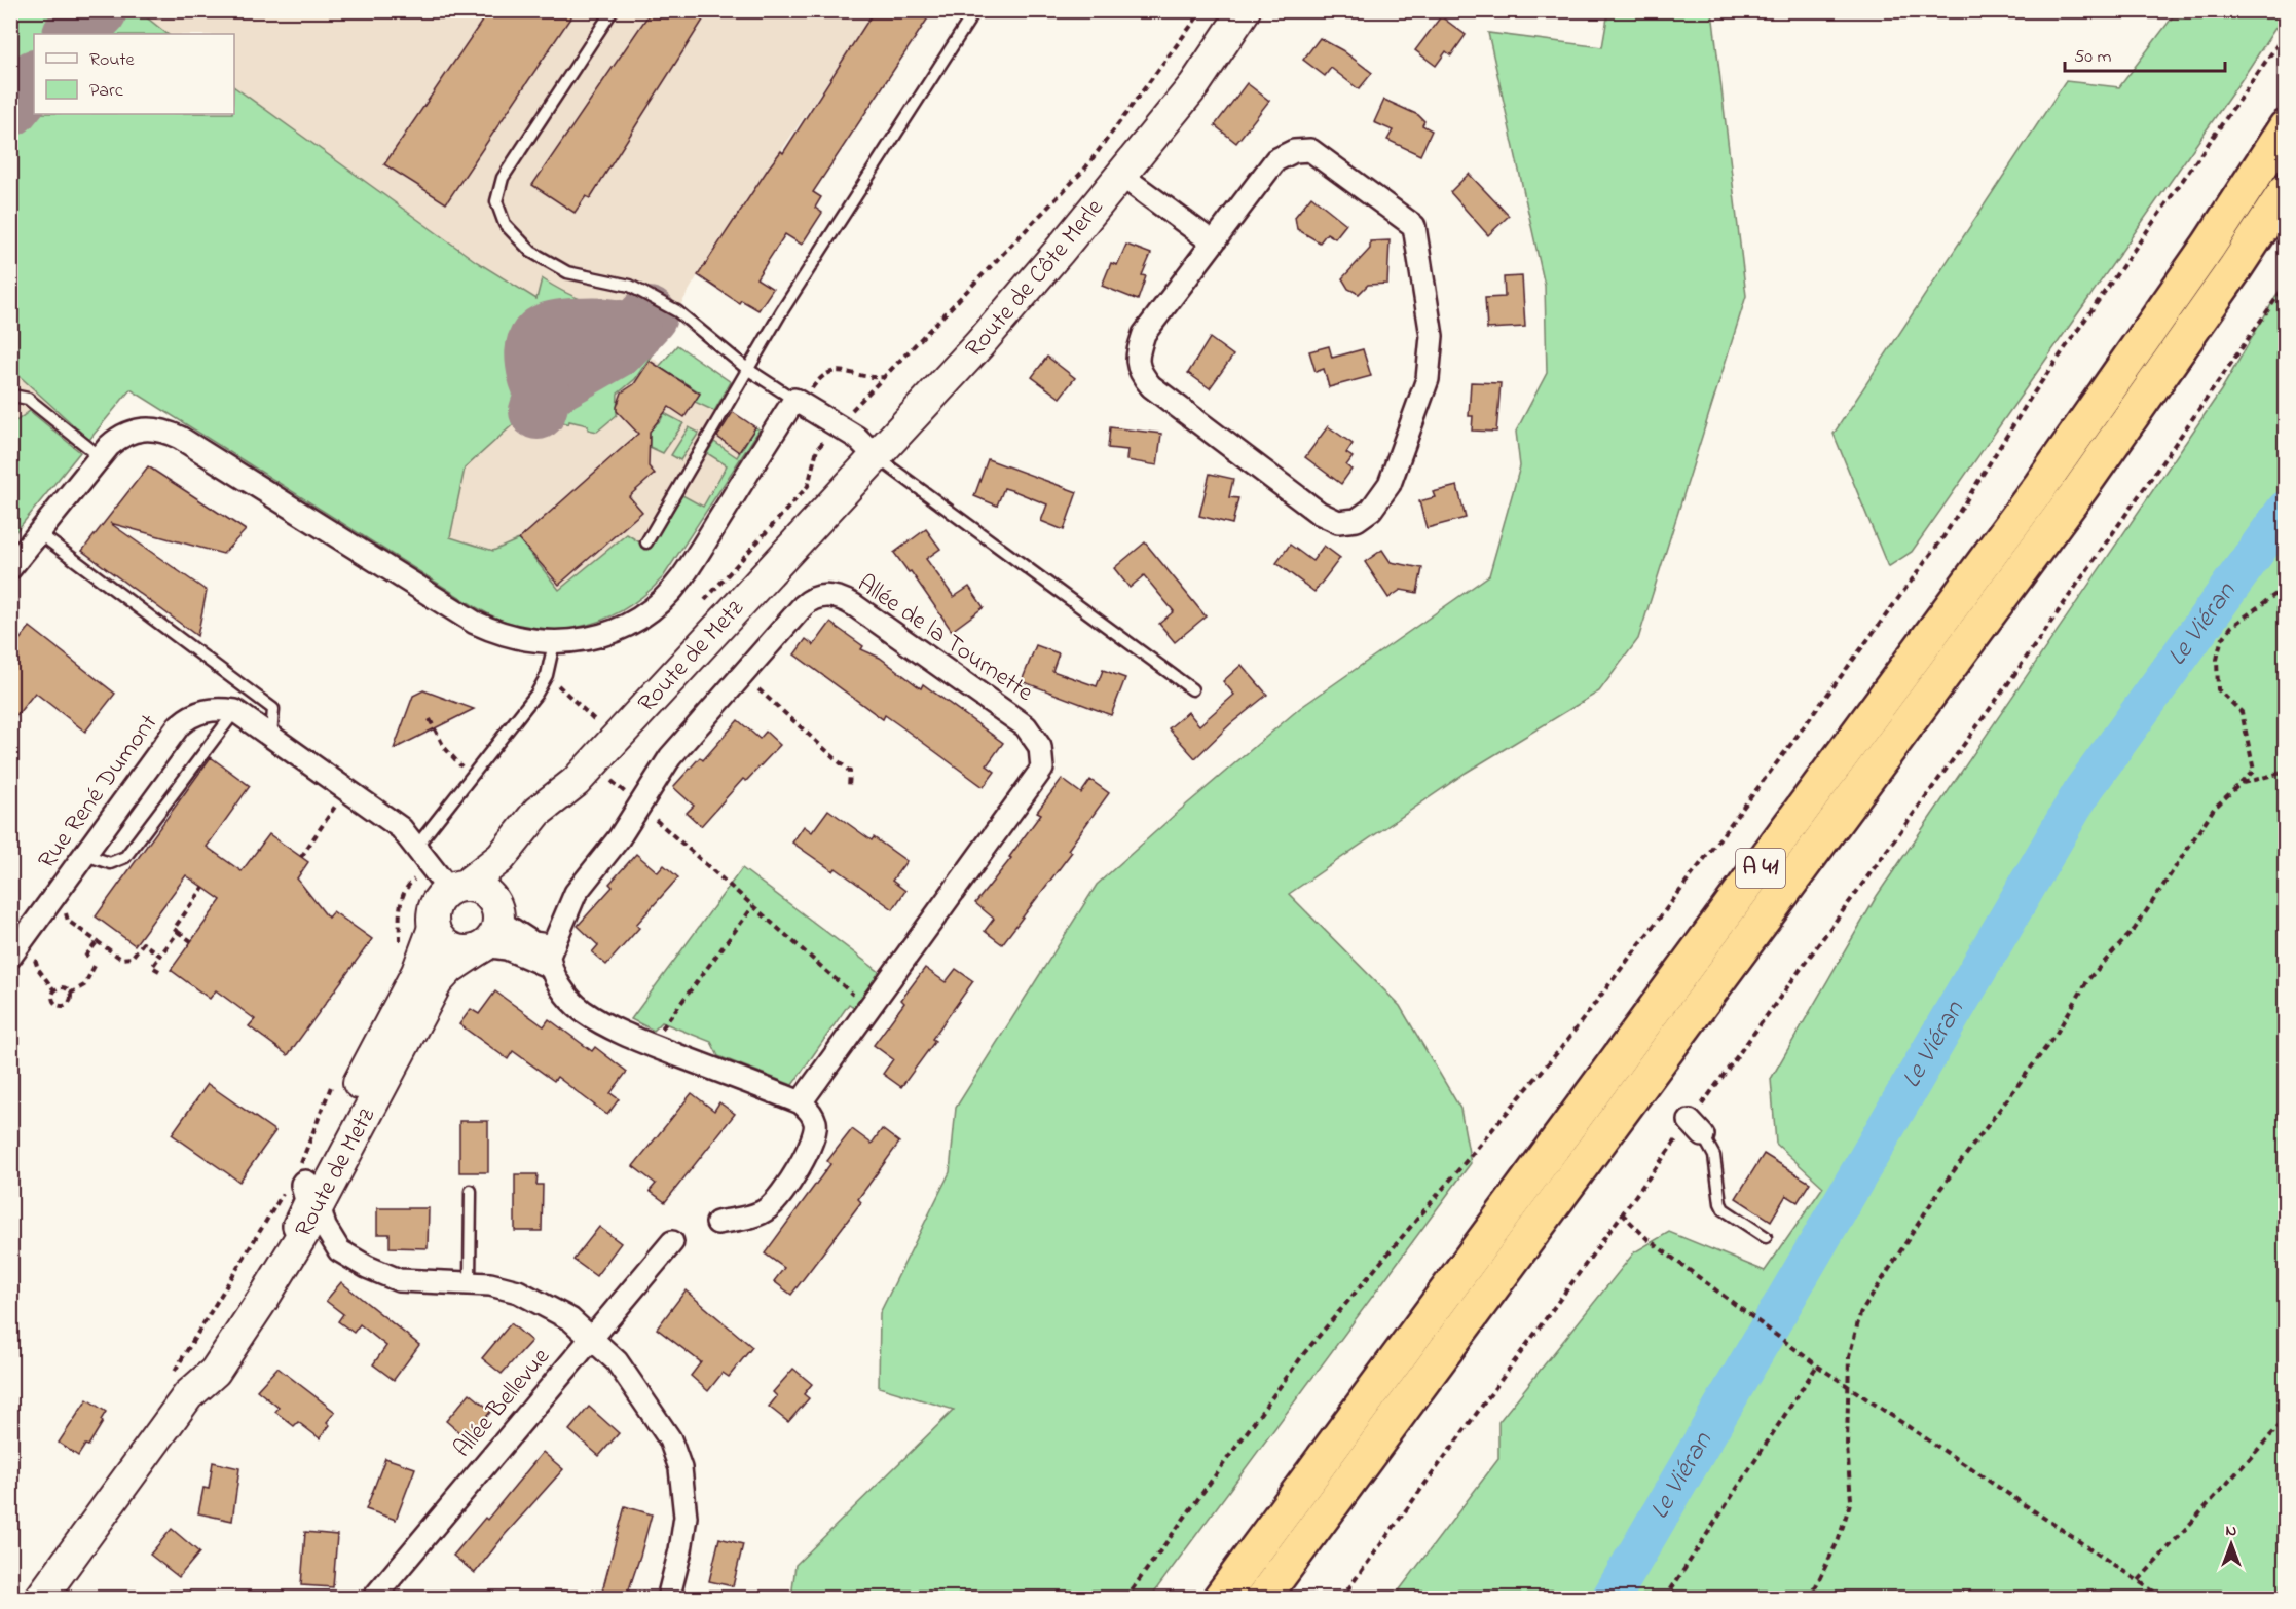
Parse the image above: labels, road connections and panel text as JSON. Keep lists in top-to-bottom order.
{
  "streets": {
    "highway": ["A 41"],
    "main road": ["Route de Côte Merle", "Route de Metz"],
    "street": ["Allée de la Tournette", "Rue René Dumont", "Allée Bellevue"]
  },
  "crossings": [
    ["Route de Côte Merle", "Route de Metz"]
  ],
  "water": ["Le Viéran"],
  "legend": ["Route", "Parc"],
  "scale_bar": "50 m",
  "north": "top"
}
